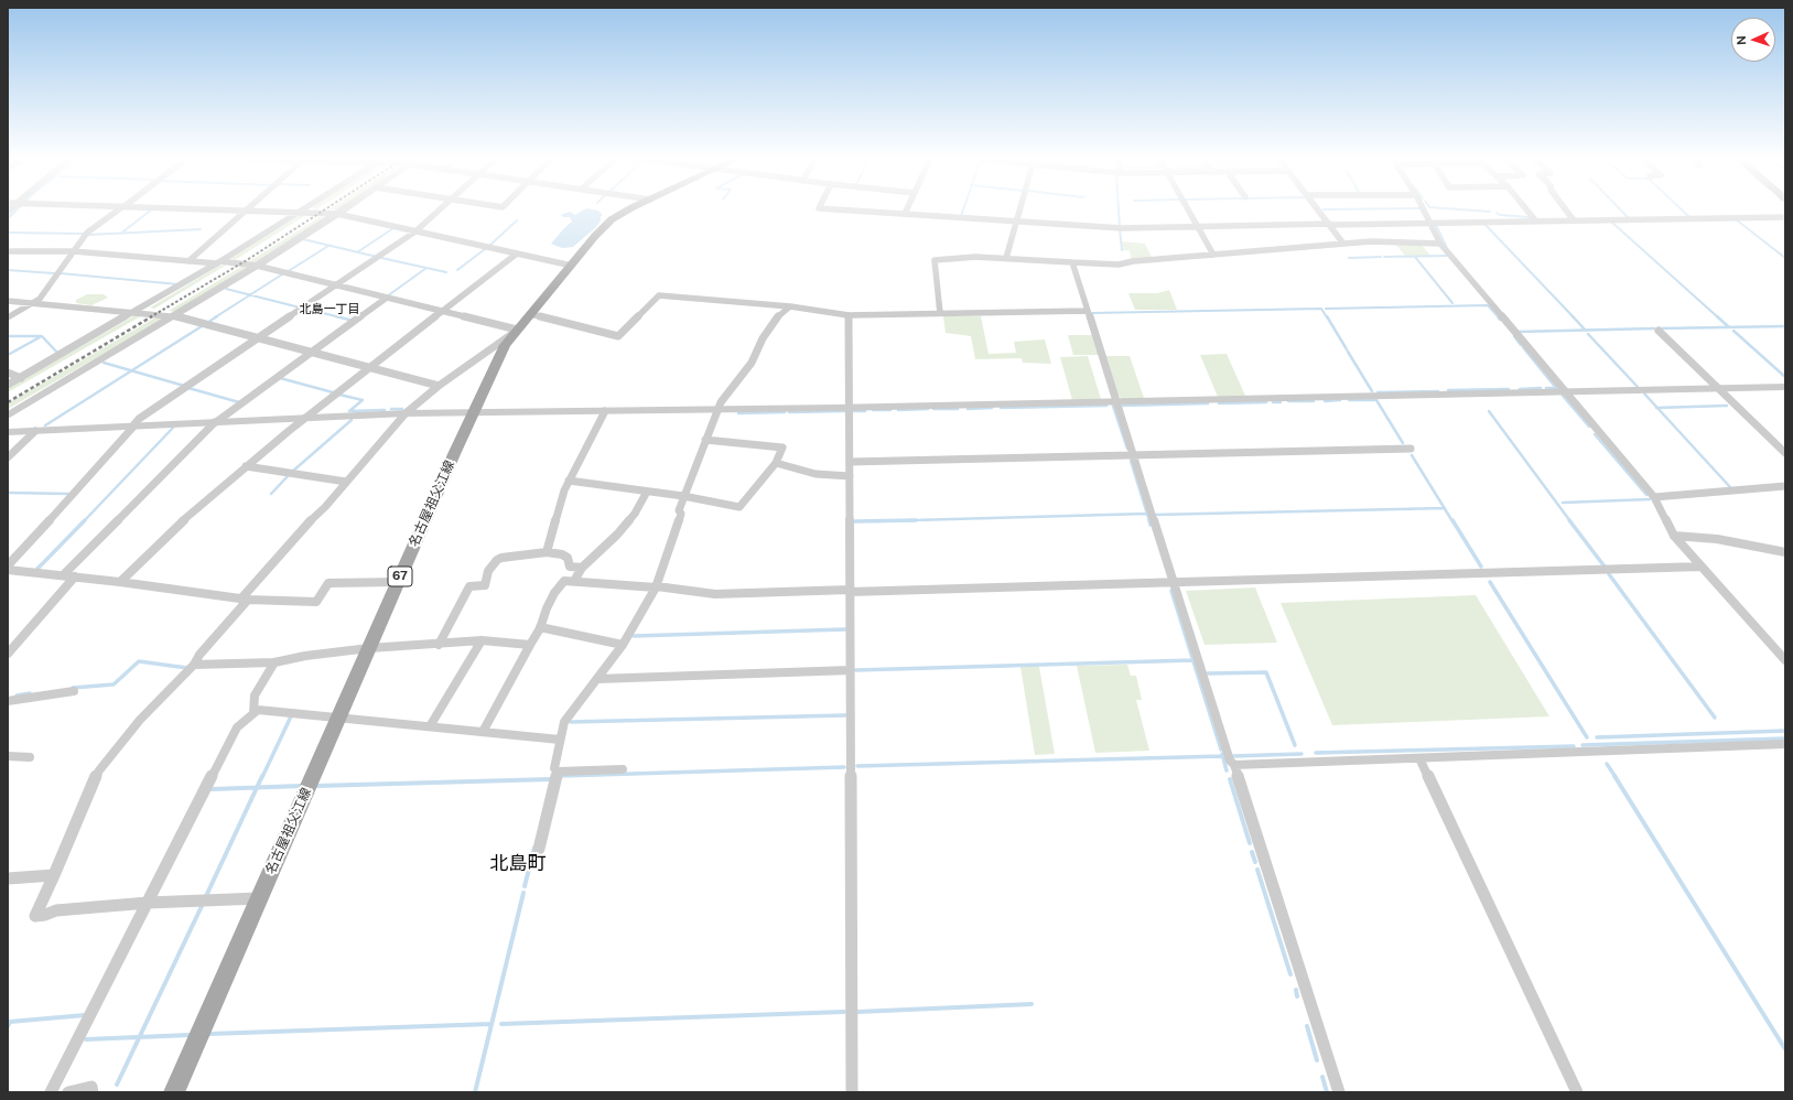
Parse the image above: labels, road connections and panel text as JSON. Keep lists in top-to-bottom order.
{
  "streets": {
    "main road": ["名古屋祖父江線", "67"]
  },
  "districts": ["北島一丁目", "北島町"],
  "north": "left"
}
